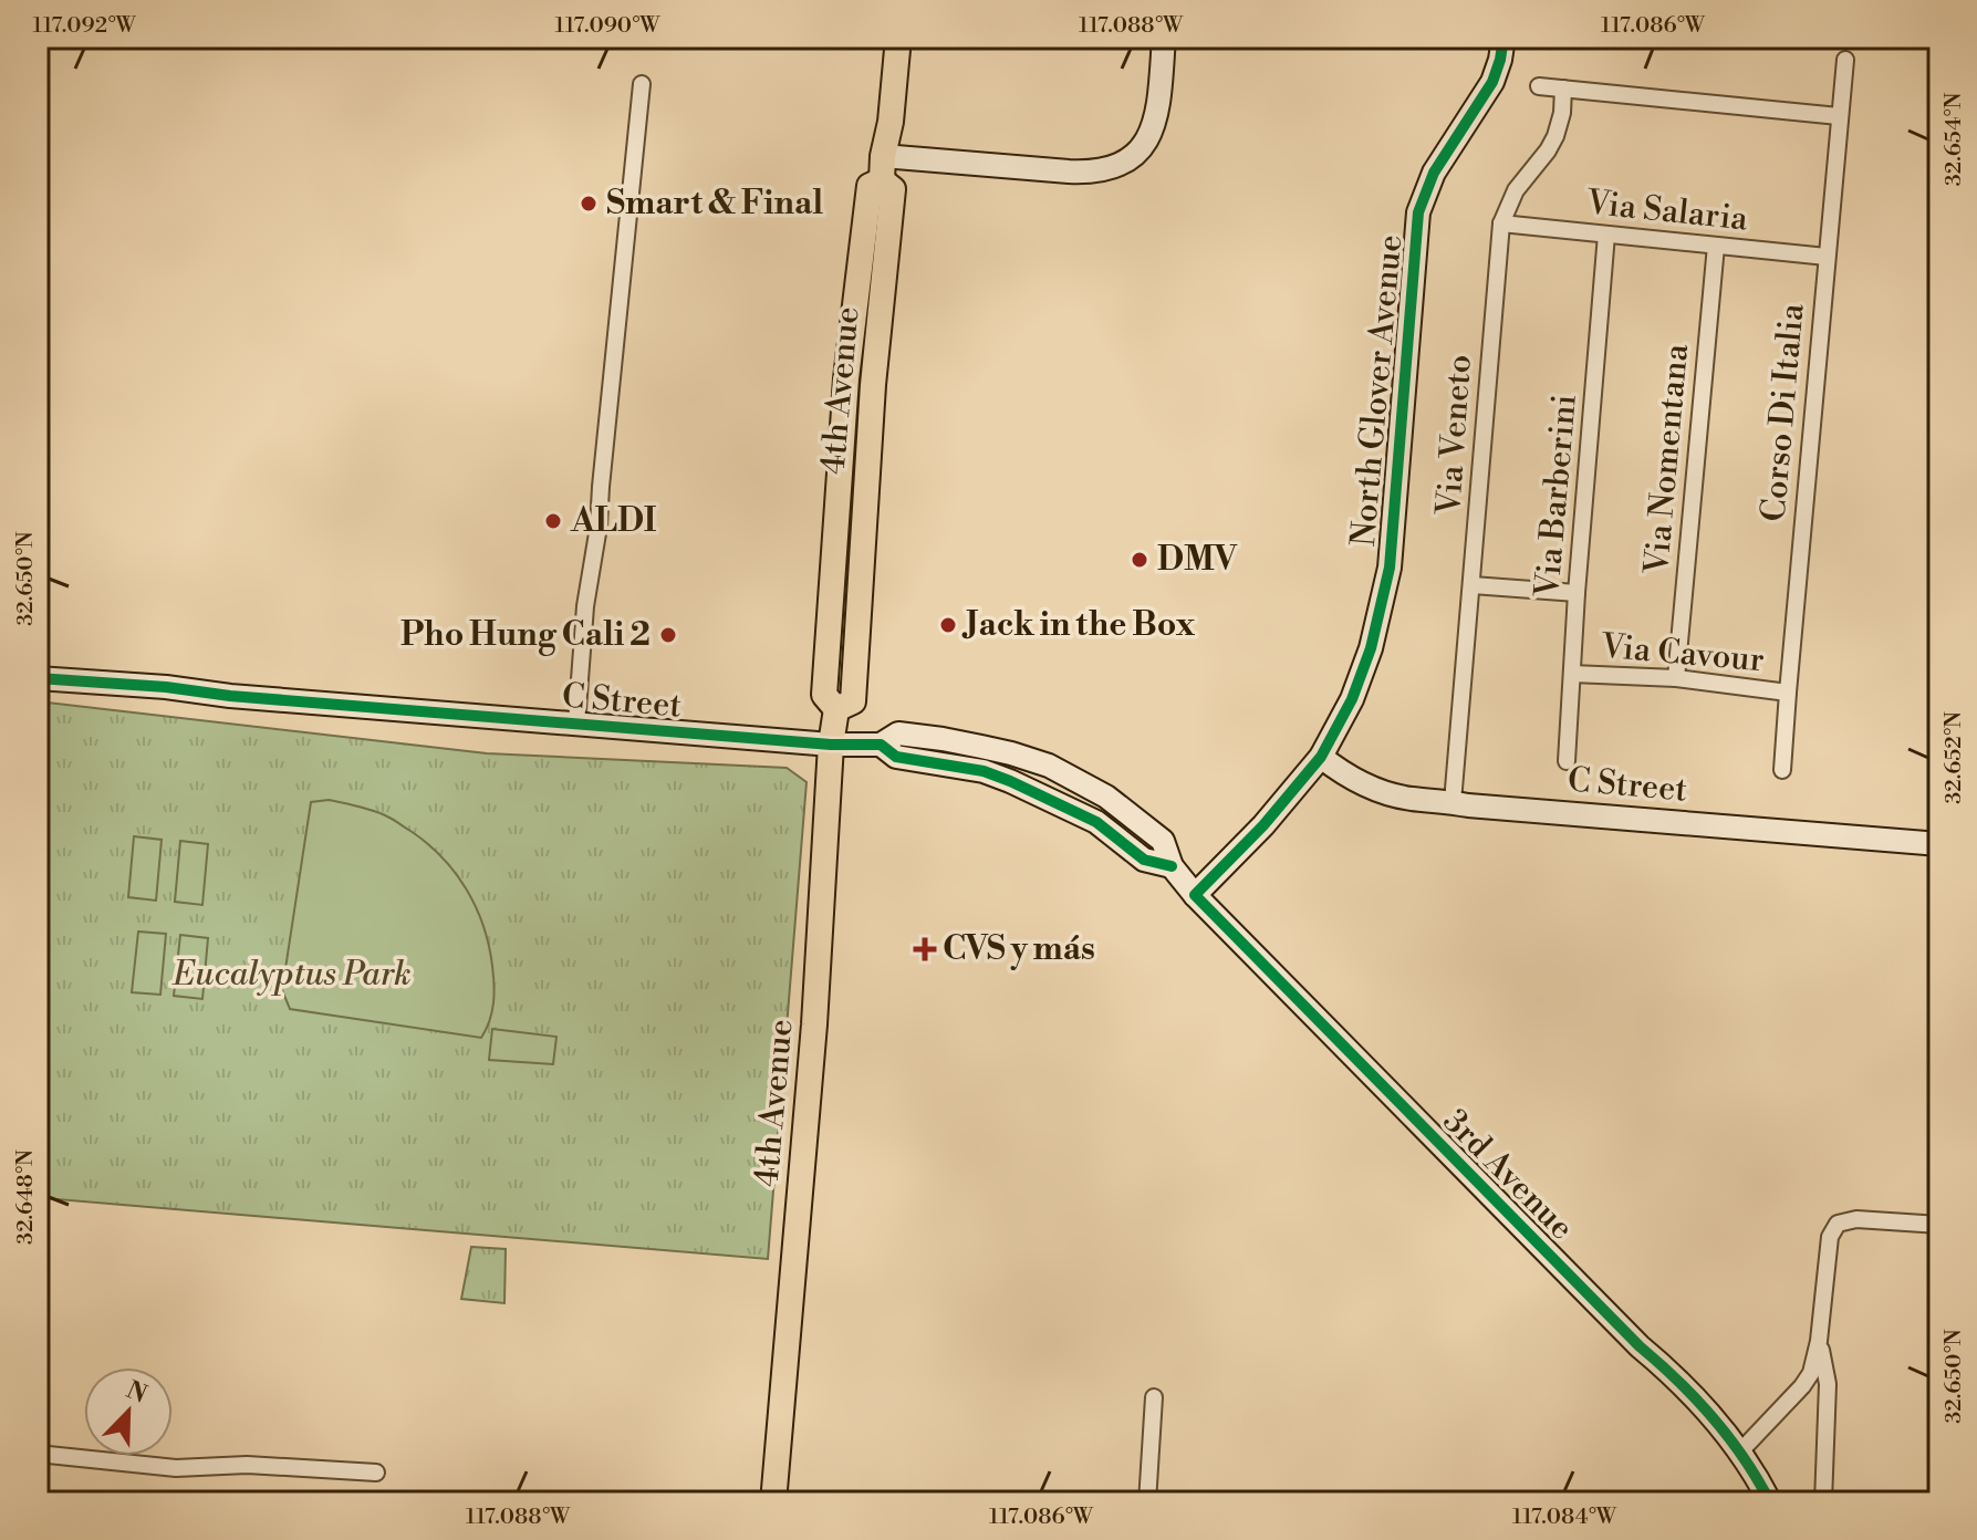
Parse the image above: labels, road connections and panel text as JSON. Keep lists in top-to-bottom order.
{
  "streets": {
    "main road": [
      "4th Avenue",
      "North Glover Avenue",
      "C Street",
      "3rd Avenue"
    ],
    "street": [
      "Via Salaria",
      "Corso Di Italia",
      "Via Veneto",
      "Via Nomentana",
      "Via Barberini",
      "Via Cavour"
    ]
  },
  "crossings": [
    ["Via Salaria", "Corso Di Italia"],
    ["Via Salaria", "Via Veneto"],
    ["Via Salaria", "Via Nomentana"],
    ["Via Salaria", "Via Barberini"],
    ["4th Avenue", "C Street"],
    ["North Glover Avenue", "C Street"],
    ["North Glover Avenue", "3rd Avenue"],
    ["Corso Di Italia", "Via Cavour"],
    ["Via Veneto", "C Street"],
    ["Via Nomentana", "Via Cavour"],
    ["Via Barberini", "Via Cavour"],
    ["C Street", "3rd Avenue"]
  ],
  "parks": ["Eucalyptus Park"],
  "places": {
    "other": [
      "Smart & Final",
      "ALDI",
      "DMV",
      "Jack in the Box",
      "Pho Hung Cali 2"
    ],
    "health": ["CVS y más"]
  },
  "north": "top right",
  "coordinates": [
    "117.092°W",
    "117.090°W",
    "117.088°W",
    "117.086°W",
    "32.654°N",
    "32.650°N",
    "32.652°N",
    "32.648°N",
    "117.084°W"
  ]
}
